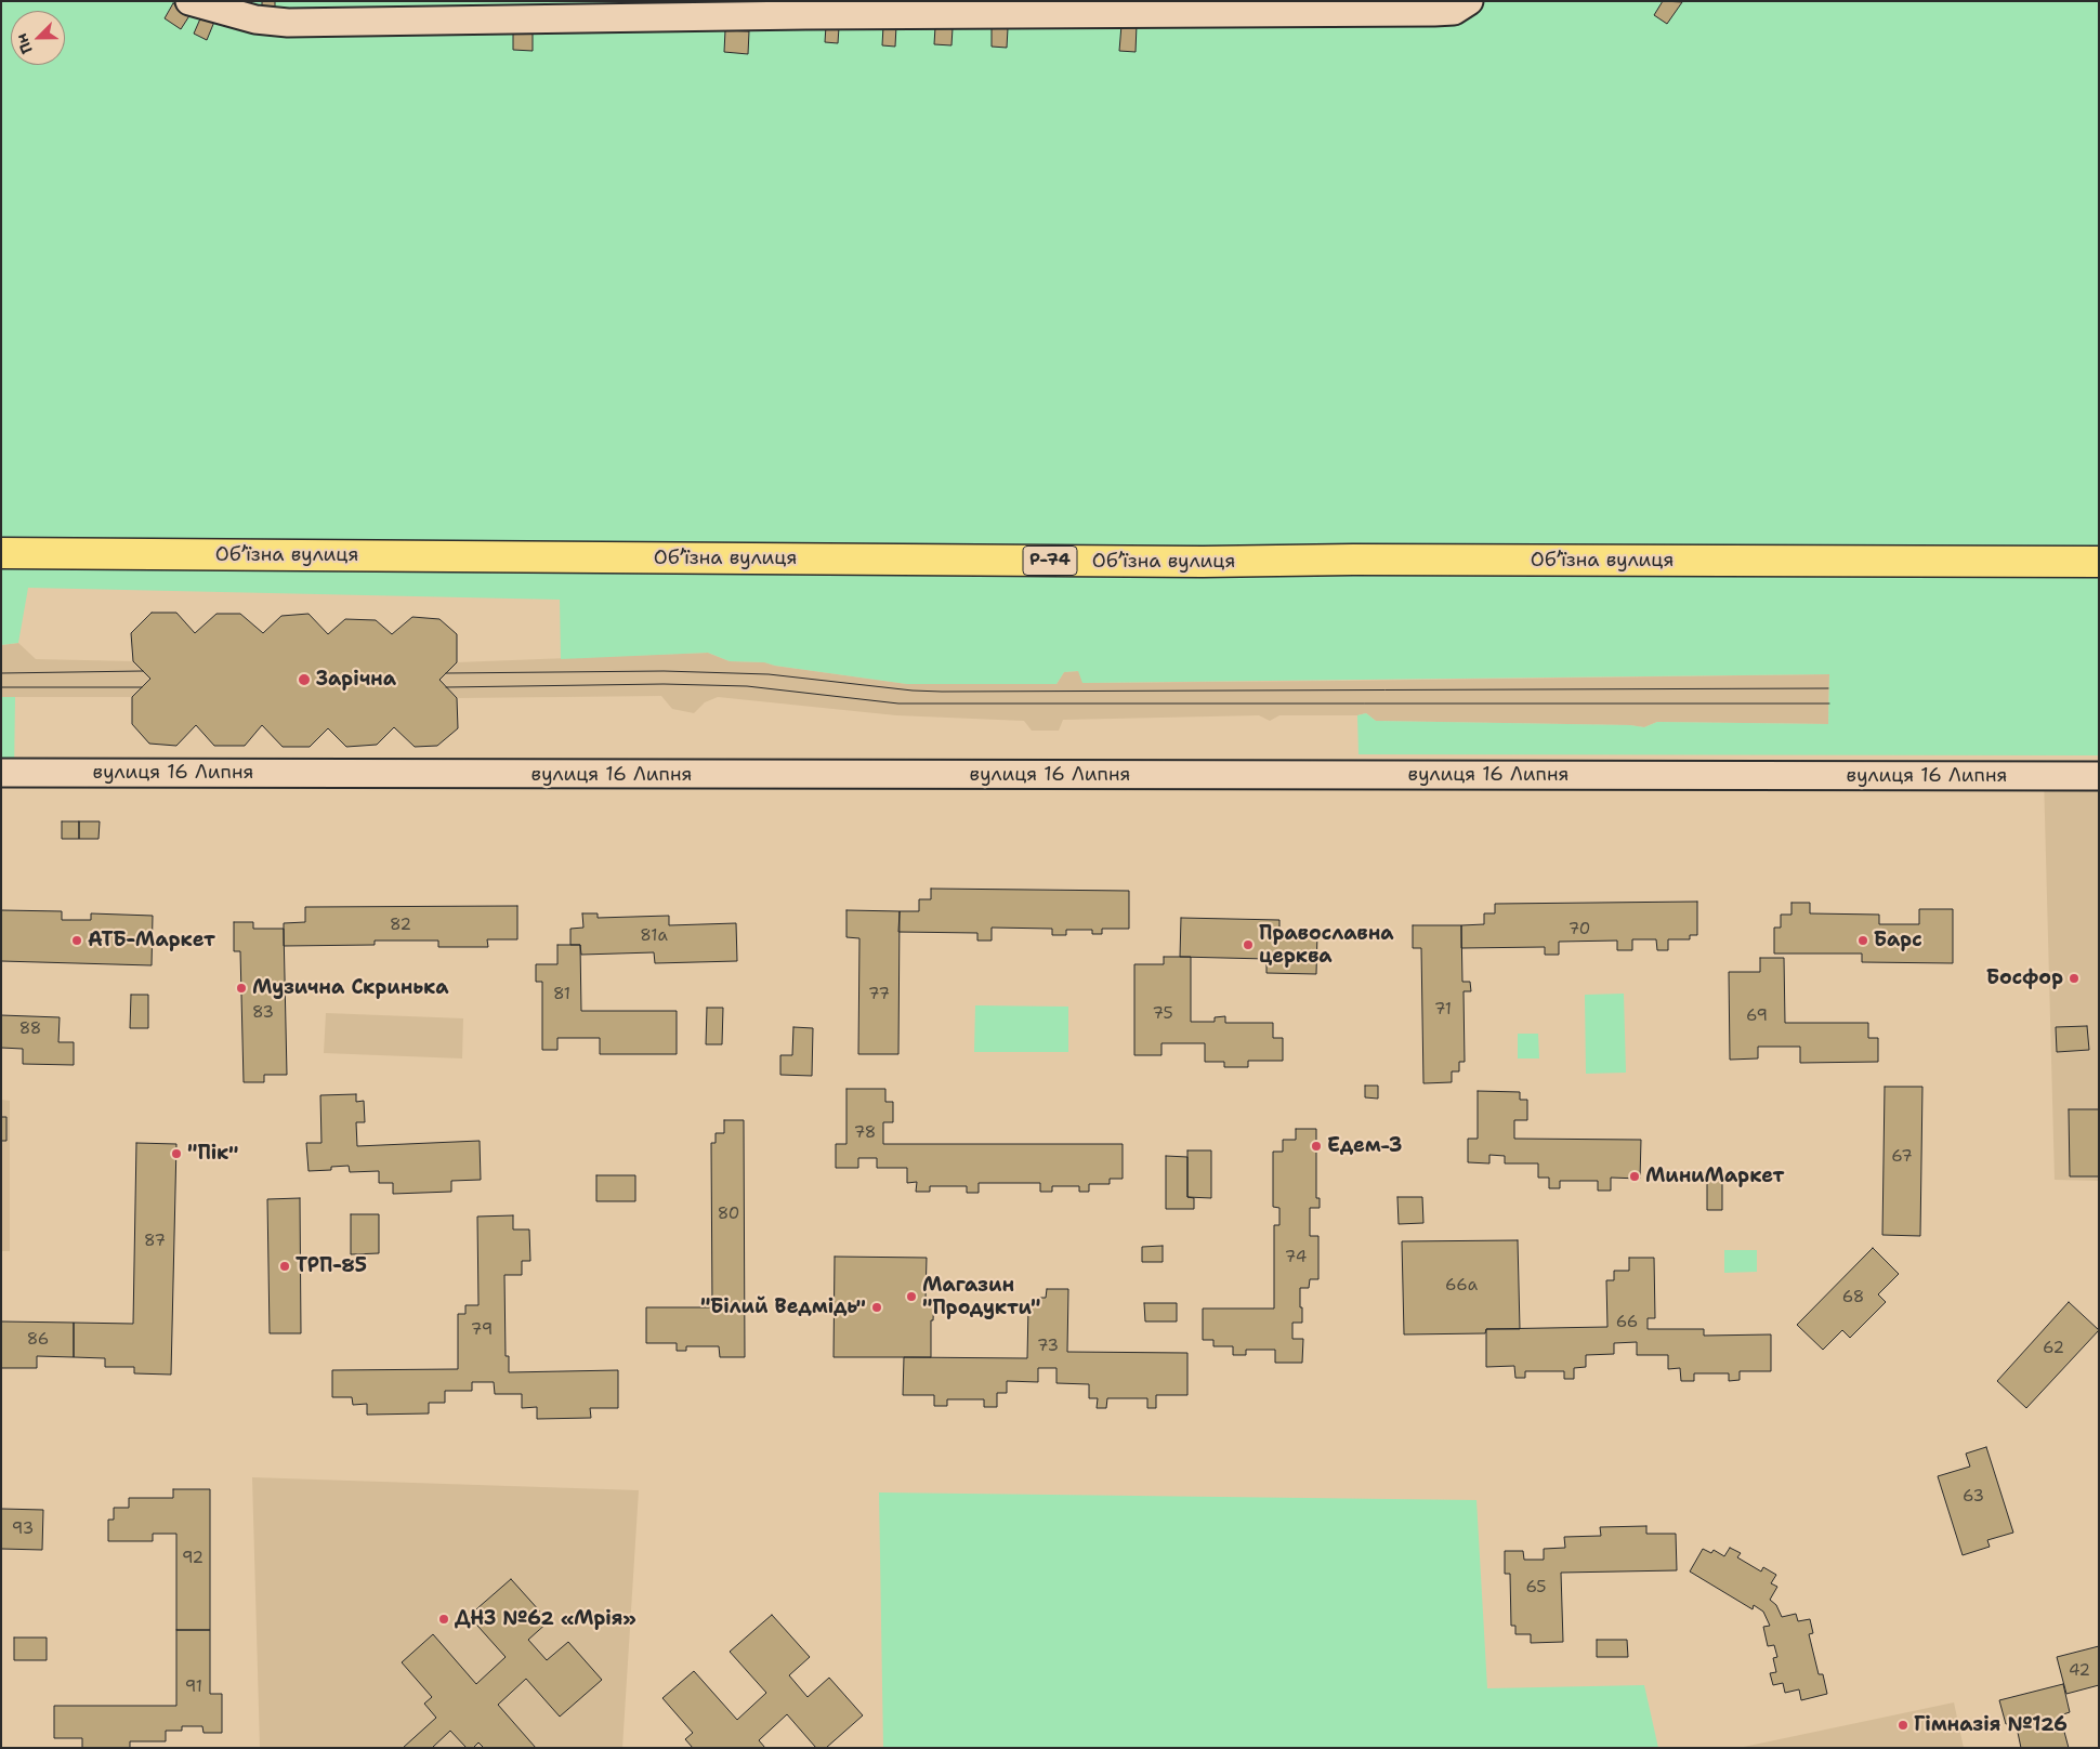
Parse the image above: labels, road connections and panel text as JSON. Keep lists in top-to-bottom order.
{
  "streets": {
    "main road": ["Обʼїзна вулиця", "Р-74"],
    "street": ["вулиця 16 Липня"]
  },
  "places": [
    "Зарічна",
    "АТБ-Маркет",
    "Барс",
    "Православна церква",
    "Босфор",
    "Музична Скринька",
    "Едем-3",
    "\"Пік\"",
    "МиниМаркет",
    "ТРП-85",
    "Магазин \"Продукти\"",
    "\"Білий Ведмідь\"",
    "ДНЗ №62 «Мрія»",
    "Гімназія №126"
  ],
  "house_numbers": [
    "82",
    "70",
    "81а",
    "81",
    "77",
    "71",
    "83",
    "75",
    "69",
    "88",
    "78",
    "67",
    "80",
    "87",
    "74",
    "66а",
    "68",
    "66",
    "79",
    "86",
    "73",
    "62",
    "63",
    "93",
    "92",
    "65",
    "42",
    "91"
  ],
  "north": "bottom left"
}
